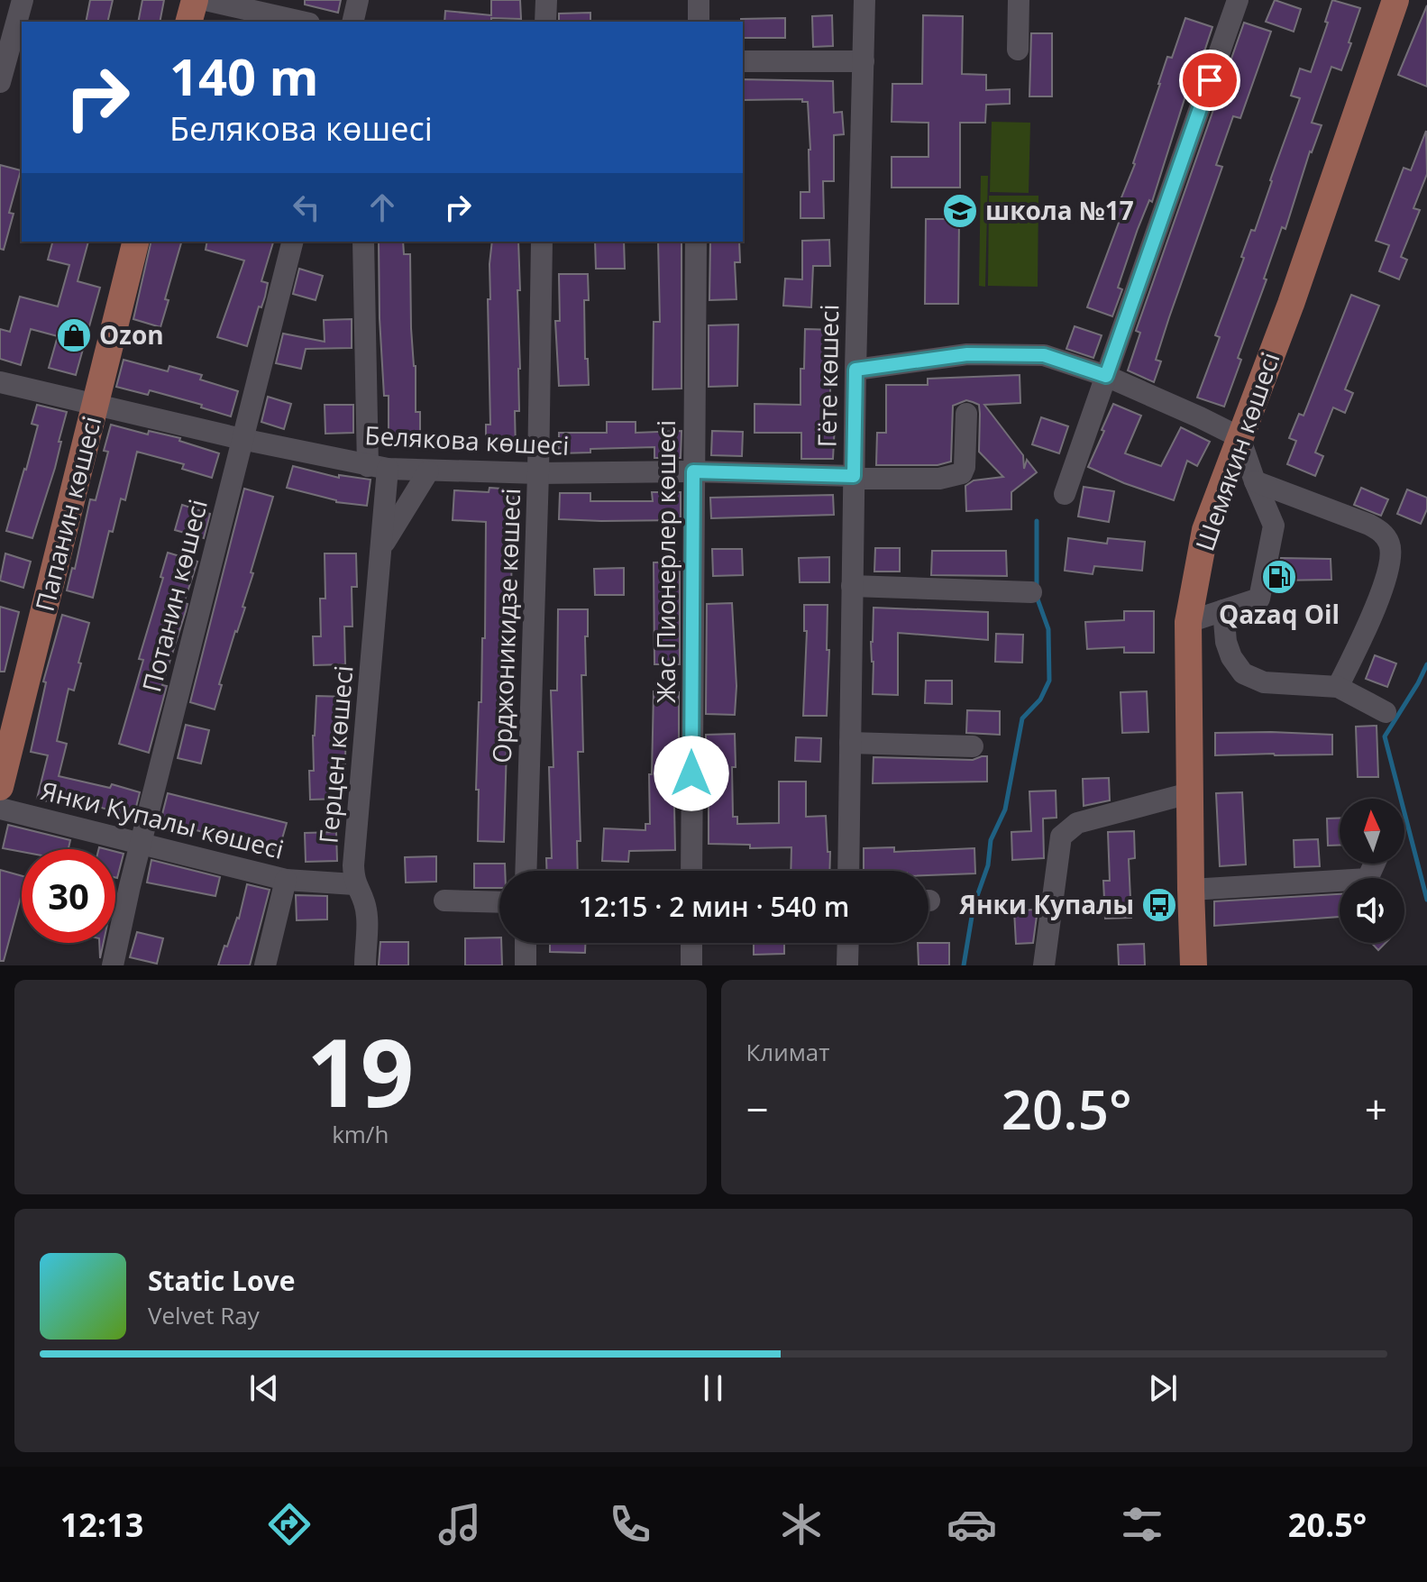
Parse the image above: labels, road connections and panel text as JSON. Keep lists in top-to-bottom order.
{
  "streets": {
    "main road": ["Шемякин көшесі", "Папанин көшесі"],
    "street": [
      "Гёте көшесі",
      "Белякова көшесі",
      "Жас Пионерлер көшесі",
      "Потанин көшесі",
      "Орджоникидзе көшесі",
      "Герцен көшесі",
      "Янки Купалы көшесі"
    ]
  },
  "crossings": [
    ["Гёте көшесі", "Белякова көшесі"],
    ["Белякова көшесі", "Папанин көшесі"],
    ["Белякова көшесі", "Жас Пионерлер көшесі"],
    ["Белякова көшесі", "Потанин көшесі"],
    ["Белякова көшесі", "Орджоникидзе көшесі"],
    ["Белякова көшесі", "Герцен көшесі"],
    ["Потанин көшесі", "Янки Купалы көшесі"],
    ["Герцен көшесі", "Янки Купалы көшесі"]
  ],
  "places": {
    "school or university": ["школа №17"],
    "shop": ["Ozon"],
    "fuel station": ["Qazaq Oil"],
    "bus stop": ["Янки Купалы"]
  },
  "north": "top",
  "page": {
    "turn": ["140 m", "Белякова көшесі"],
    "limit": "30",
    "trip": "12:15 · 2 мин · 540 m",
    "tile": [
      ["19", "km/h"],
      "Климат"
    ],
    "heat": ["−", "20.5°", "+"],
    "song": ["Static Love", "Velvet Ray"],
    "tabs": ["12:13", "20.5°"]
  }
}
